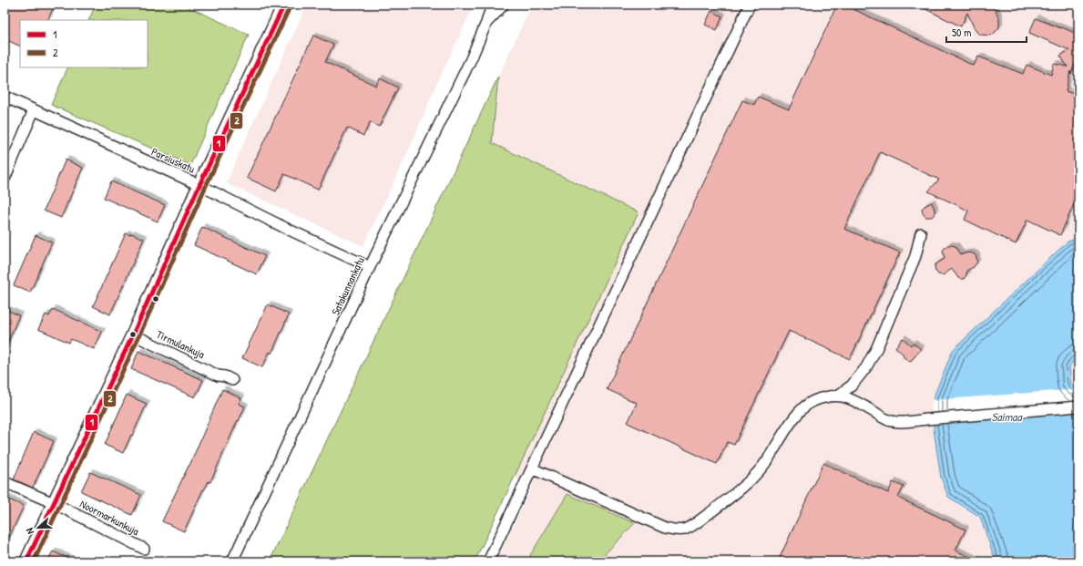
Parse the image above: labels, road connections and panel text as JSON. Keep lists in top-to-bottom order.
{
  "streets": {
    "street": [
      "Parsiuskatu",
      "Satakunnankatu",
      "Tirmulankuja",
      "Noormarkunkuja"
    ]
  },
  "crossings": [
    ["Parsiuskatu", "Satakunnankatu"]
  ],
  "water": ["Saimaa"],
  "lines": ["transit line 1", "transit line 2"],
  "legend": ["1", "2"],
  "scale_bar": "50 m",
  "north": "left"
}
